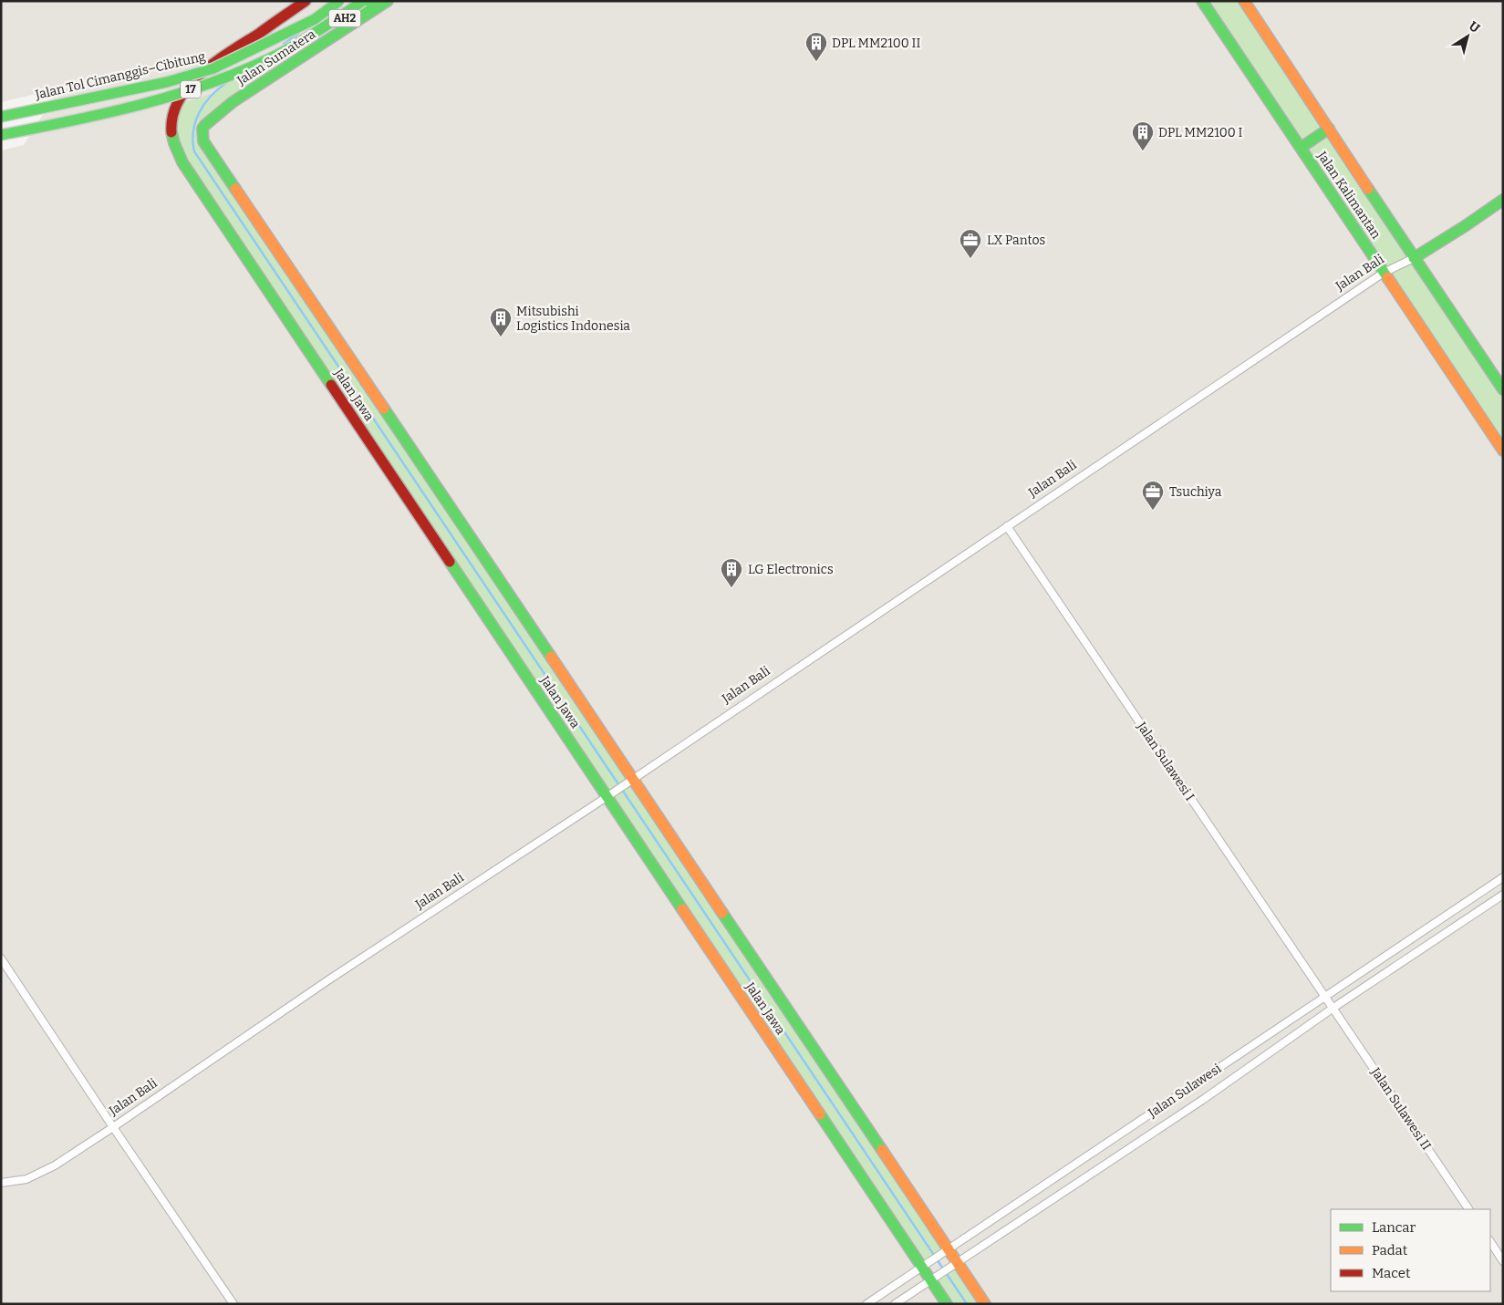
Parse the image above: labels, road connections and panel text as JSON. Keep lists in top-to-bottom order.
{
  "streets": {
    "main road": [
      "AH2",
      "Jalan Sumatera",
      "Jalan Tol Cimanggis–Cibitung",
      "17",
      "Jalan Kalimantan",
      "Jalan Bali",
      "Jalan Jawa"
    ],
    "street": ["Jalan Sulawesi I", "Jalan Sulawesi", "Jalan Sulawesi II"]
  },
  "crossings": [
    ["AH2", "17"],
    ["Jalan Sumatera", "Jalan Jawa"],
    ["Jalan Kalimantan", "Jalan Bali"],
    ["Jalan Bali", "Jalan Jawa"],
    ["Jalan Bali", "Jalan Sulawesi I"],
    ["Jalan Jawa", "Jalan Sulawesi"],
    ["Jalan Sulawesi I", "Jalan Sulawesi"],
    ["Jalan Sulawesi I", "Jalan Sulawesi II"],
    ["Jalan Sulawesi", "Jalan Sulawesi II"]
  ],
  "places": {
    "building": [
      "DPL MM2100 II",
      "DPL MM2100 I",
      "Mitsubishi Logistics Indonesia",
      "LG Electronics"
    ],
    "office": ["LX Pantos", "Tsuchiya"]
  },
  "legend": ["Lancar", "Padat", "Macet"],
  "north": "top right"
}
